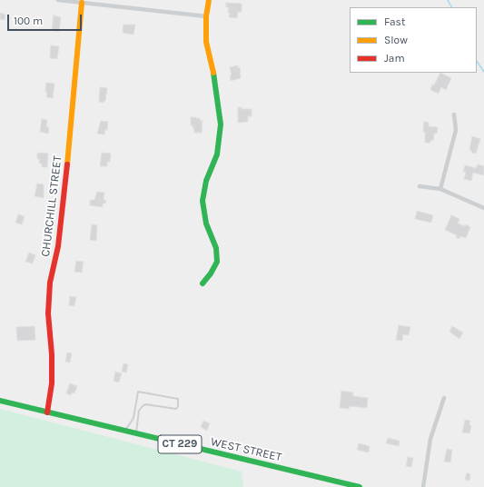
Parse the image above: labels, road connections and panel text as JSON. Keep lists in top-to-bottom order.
{
  "streets": {
    "street": ["CHURCHILL STREET", "CT 229", "WEST STREET"]
  },
  "crossings": [
    ["CHURCHILL STREET", "WEST STREET"]
  ],
  "legend": ["Fast", "Slow", "Jam"],
  "scale_bar": "100 m"
}
